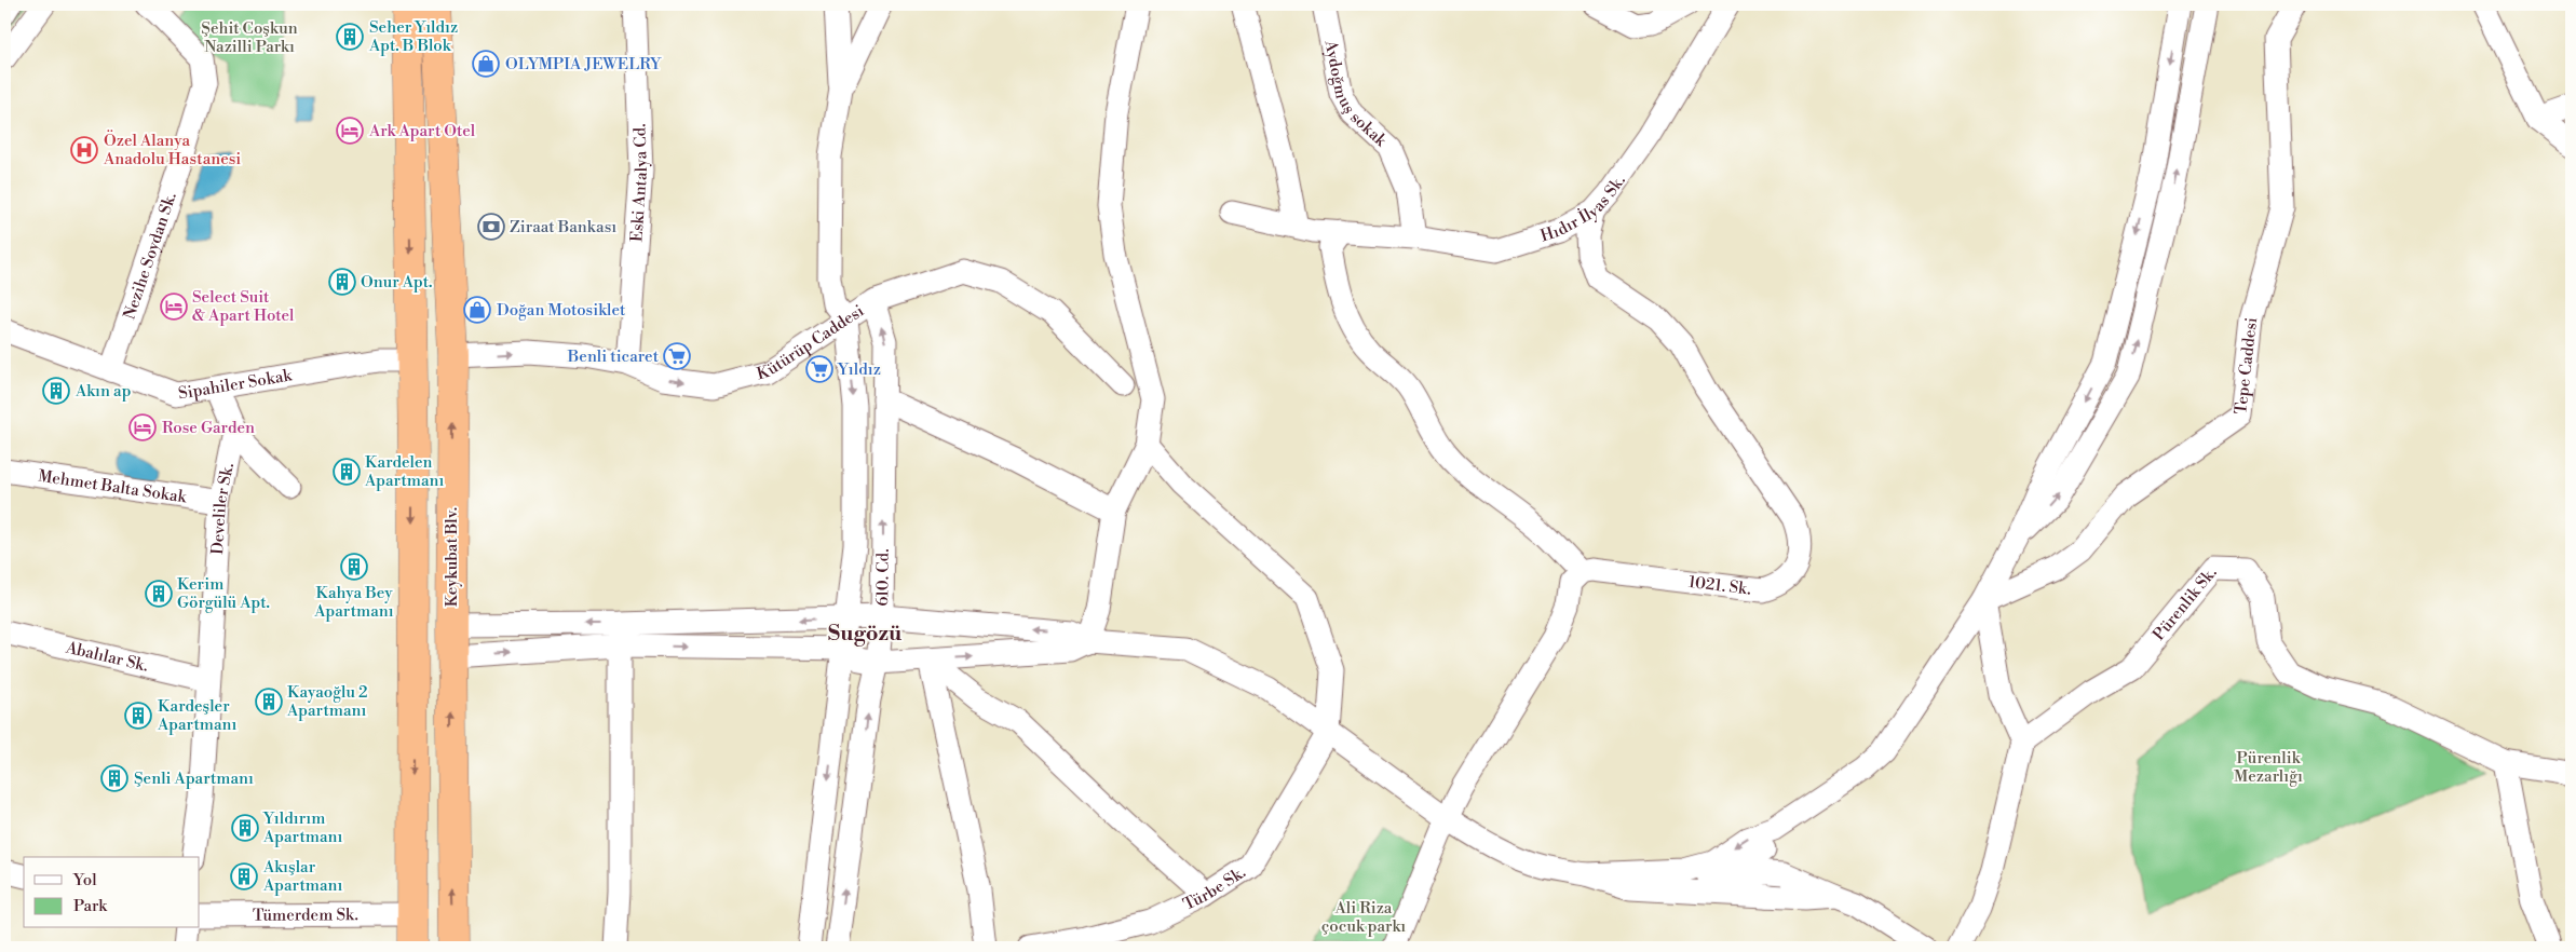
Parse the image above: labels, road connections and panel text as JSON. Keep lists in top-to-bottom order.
{
  "streets": {
    "highway": ["Keykubat Blv."],
    "street": [
      "Aydoğmuş sokak",
      "Eski Antalya Cd.",
      "Hıdır İlyas Sk.",
      "Nezihe Soydan Sk.",
      "Kütürüp Caddesi",
      "Tepe Caddesi",
      "Sipahiler Sokak",
      "Mehmet Balta Sokak",
      "Develiler Sk.",
      "610. Cd.",
      "1021. Sk.",
      "Pürenlik Sk.",
      "Abalılar Sk.",
      "Türbe Sk.",
      "Tümerdem Sk."
    ]
  },
  "crossings": [
    ["Aydoğmuş sokak", "Hıdır İlyas Sk."],
    ["Eski Antalya Cd.", "Kütürüp Caddesi"],
    ["Hıdır İlyas Sk.", "1021. Sk."],
    ["Nezihe Soydan Sk.", "Sipahiler Sokak"],
    ["Kütürüp Caddesi", "Keykubat Blv."],
    ["Kütürüp Caddesi", "610. Cd."],
    ["Mehmet Balta Sokak", "Develiler Sk."],
    ["Develiler Sk.", "Abalılar Sk."]
  ],
  "one_way": ["Kütürüp Caddesi"],
  "districts": ["Sugözü"],
  "parks": ["Şehit Coşkun Nazilli Parkı", "Pürenlik Mezarlığı", "Ali Riza çocuk parkı"],
  "places": {
    "building": [
      "Seher Yıldız Apt. B Blok",
      "Onur Apt.",
      "Akın ap",
      "Kardelen Apartmanı",
      "Kahya Bey Apartmanı",
      "Kerim Görgülü Apt.",
      "Kayaoğlu 2 Apartmanı",
      "Kardeşler Apartmanı",
      "Şenli Apartmanı",
      "Yıldırım Apartmanı",
      "Akışlar Apartmanı"
    ],
    "shop": ["OLYMPIA JEWELRY", "Doğan Motosiklet"],
    "hotel": ["Ark Apart Otel", "Select Suit & Apart Hotel", "Rose Garden"],
    "hospital": ["Özel Alanya Anadolu Hastanesi"],
    "bank": ["Ziraat Bankası"],
    "supermarket": ["Benli ticaret", "Yıldız"]
  },
  "legend": ["Yol", "Park"]
}
